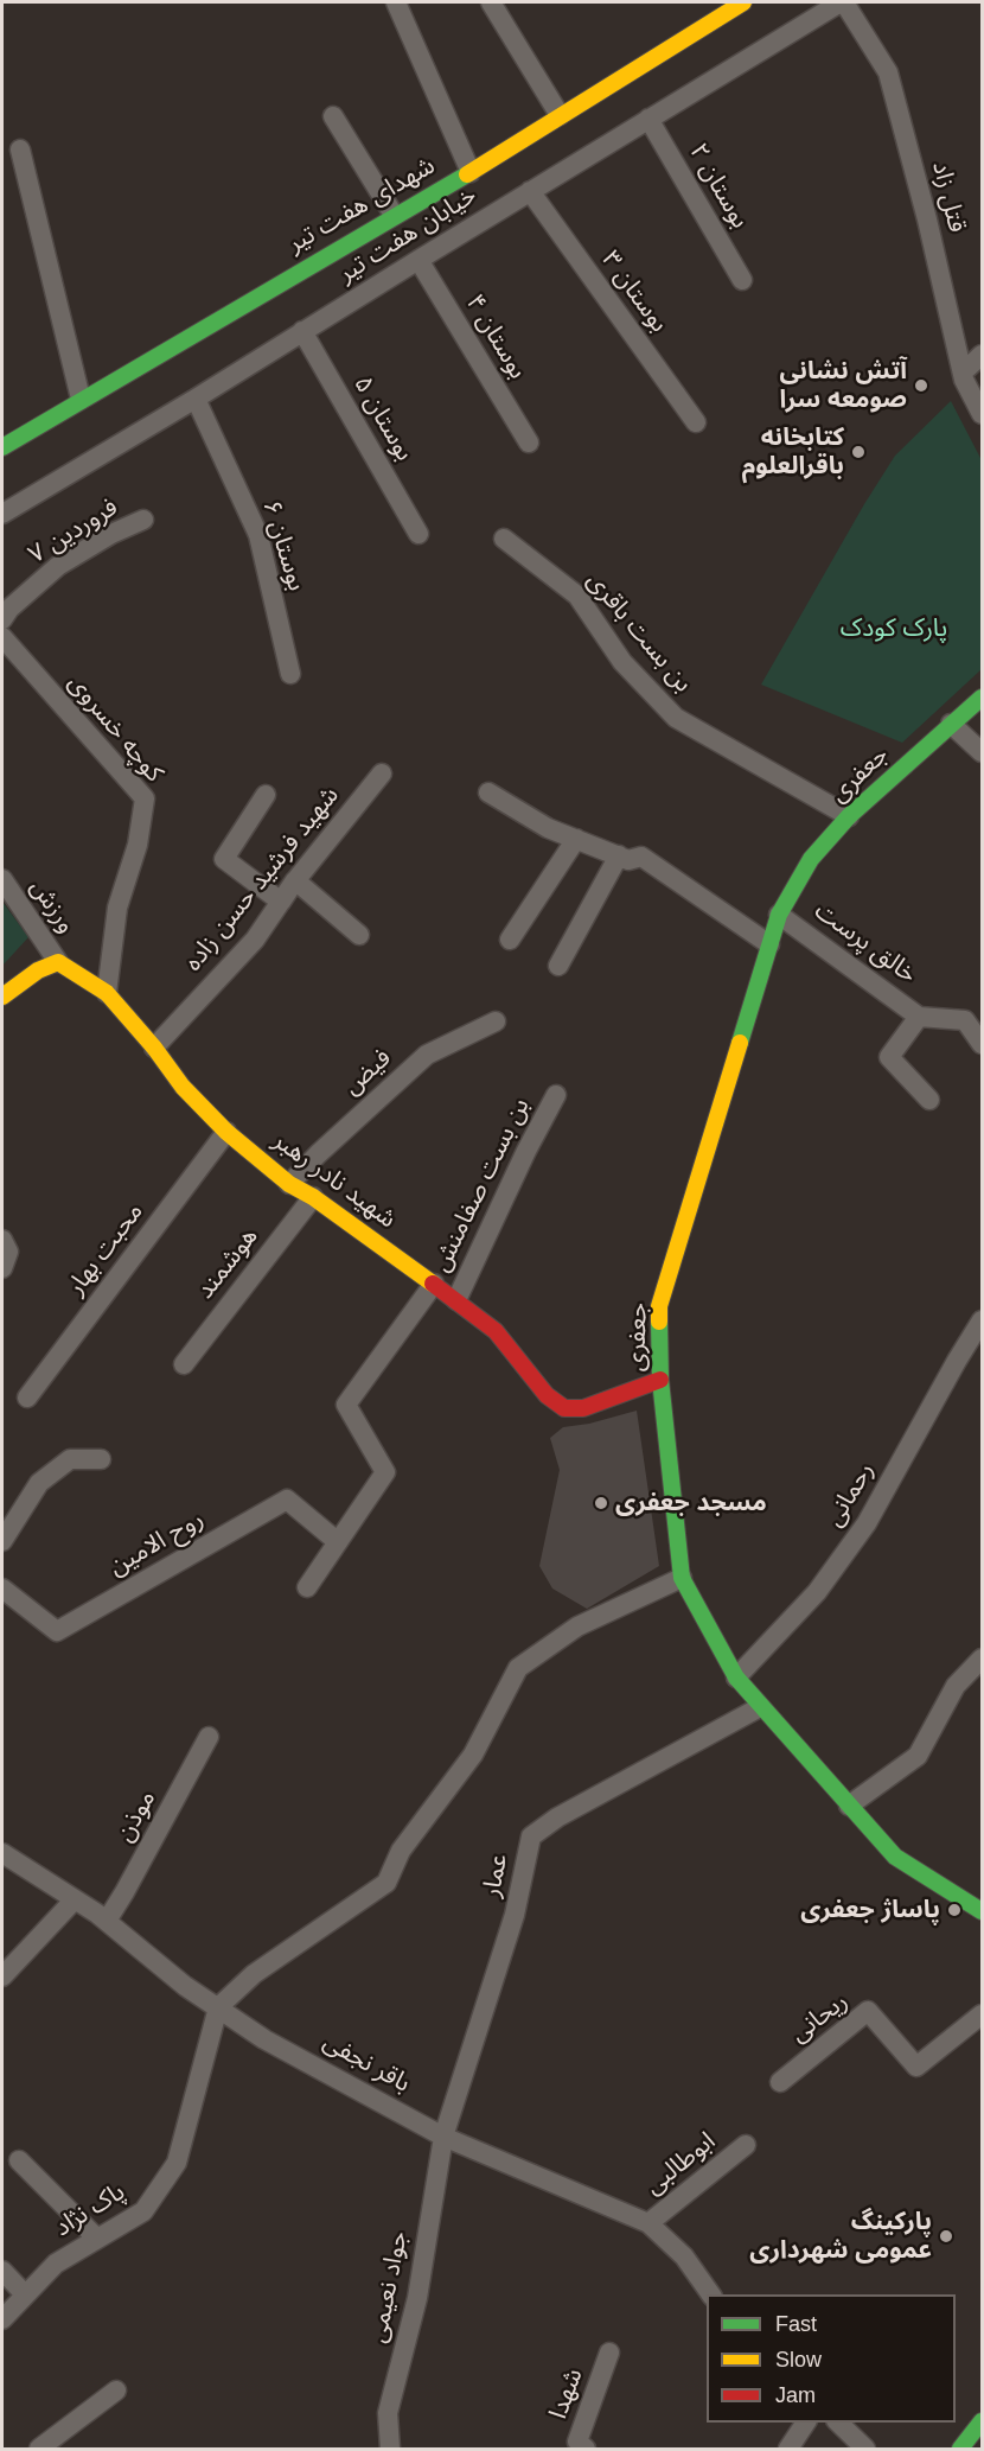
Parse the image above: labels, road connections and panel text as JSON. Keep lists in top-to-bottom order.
{
  "streets": {
    "street": [
      "بوستان ۲",
      "قتل زاد",
      "شهدای هفت تیر",
      "خیابان هفت تیر",
      "بوستان ۳",
      "بوستان ۴",
      "بوستان ۵",
      "فروردین ۷",
      "بوستان ۶",
      "بن بست باقری",
      "کوچه خسروی",
      "جعفری",
      "شهید فرشید حسن زاده",
      "ورزش",
      "خالق پرست",
      "فیض",
      "شهید نادر رهبر",
      "بن بست صفامنش",
      "محبت بهار",
      "هوشمند",
      "رحمانی",
      "روح الامین",
      "موذن",
      "عمار",
      "ریحانی",
      "باقر نجفی",
      "ابوطالبی",
      "پاک نژاد",
      "جواد نعیمی",
      "شهدا"
    ]
  },
  "crossings": [
    ["بوستان ۲", "خیابان هفت تیر"],
    ["قتل زاد", "خیابان هفت تیر"],
    ["خیابان هفت تیر", "بوستان ۳"],
    ["خیابان هفت تیر", "بوستان ۴"],
    ["خیابان هفت تیر", "بوستان ۵"],
    ["خیابان هفت تیر", "بوستان ۶"],
    ["بن بست باقری", "جعفری"],
    ["کوچه خسروی", "شهید نادر رهبر"],
    ["جعفری", "خالق پرست"],
    ["جعفری", "شهید نادر رهبر"],
    ["جعفری", "رحمانی"],
    ["جعفری", "عمار"],
    ["شهید فرشید حسن زاده", "شهید نادر رهبر"],
    ["ورزش", "شهید نادر رهبر"],
    ["فیض", "شهید نادر رهبر"],
    ["شهید نادر رهبر", "بن بست صفامنش"],
    ["شهید نادر رهبر", "محبت بهار"],
    ["شهید نادر رهبر", "هوشمند"],
    ["موذن", "باقر نجفی"],
    ["عمار", "باقر نجفی"],
    ["عمار", "جواد نعیمی"],
    ["باقر نجفی", "ابوطالبی"],
    ["باقر نجفی", "پاک نژاد"],
    ["باقر نجفی", "جواد نعیمی"]
  ],
  "parks": ["پارک کودک"],
  "places": [
    "آتش نشانی صومعه سرا",
    "کتابخانه باقرالعلوم",
    "مسجد جعفری",
    "پاساژ جعفری",
    "پارکینگ عمومی شهرداری"
  ],
  "legend": ["Fast", "Slow", "Jam"]
}
